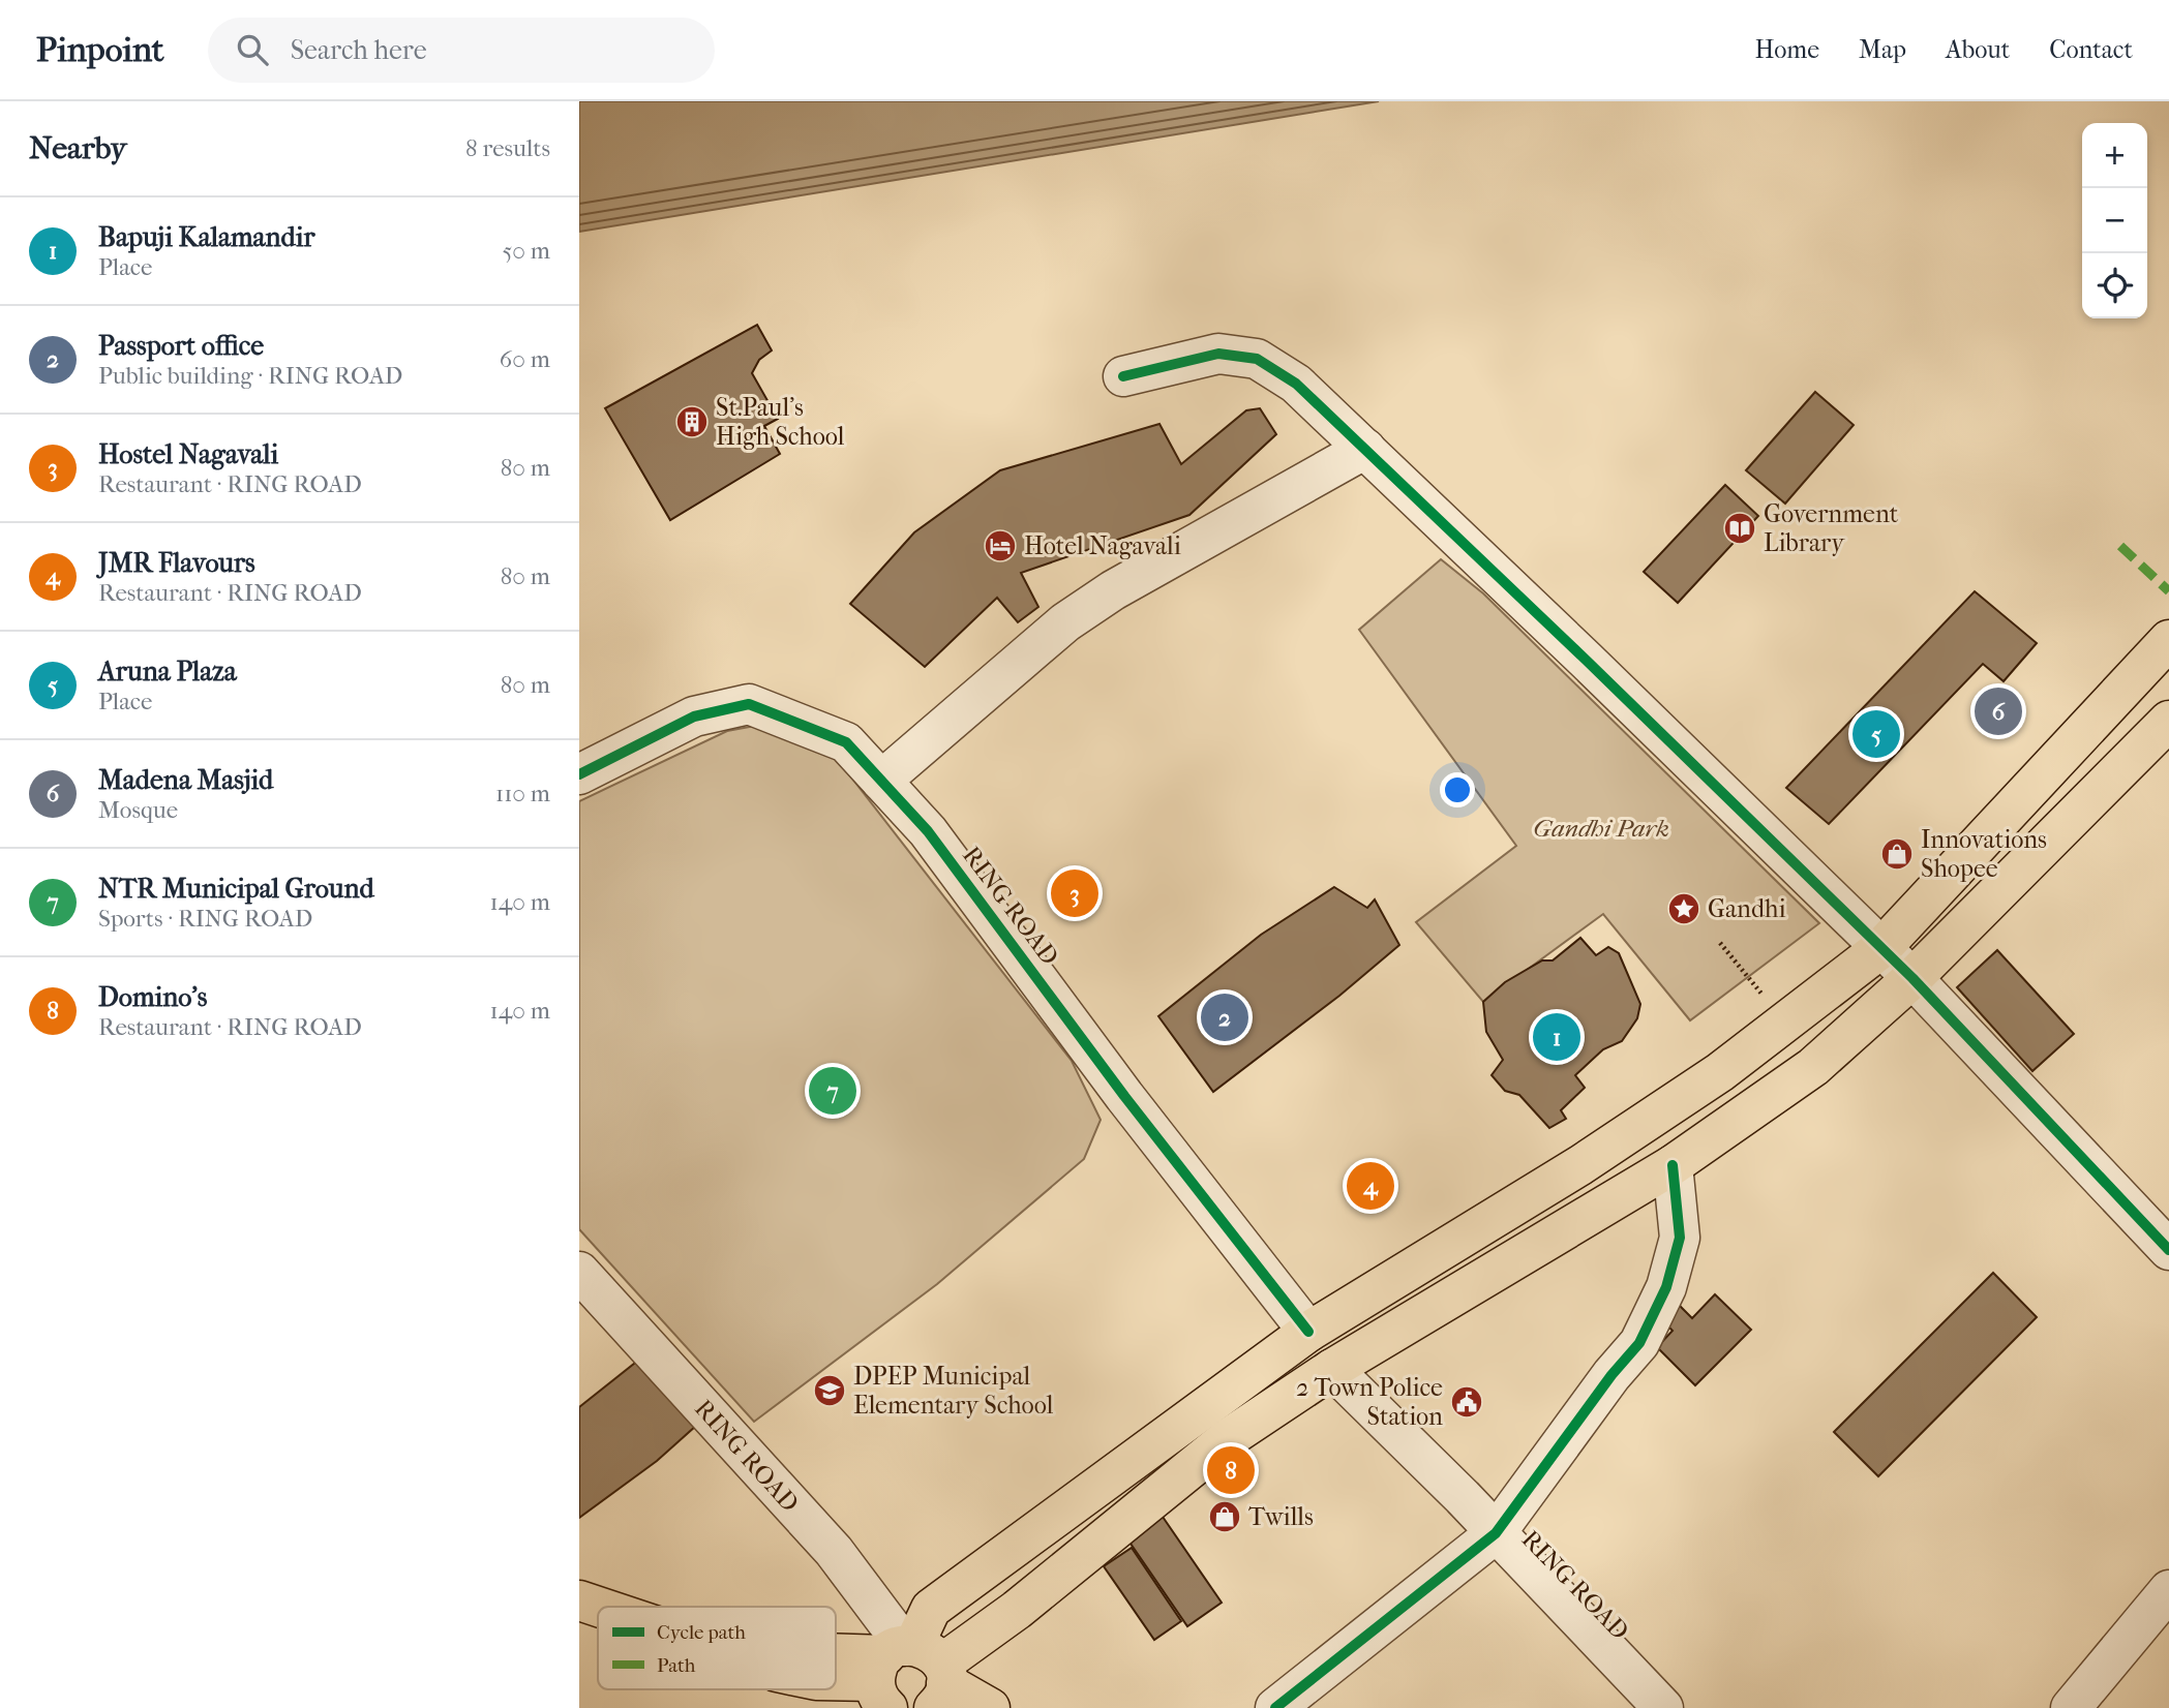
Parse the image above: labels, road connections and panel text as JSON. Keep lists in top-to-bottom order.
{
  "streets": {
    "street": ["RING ROAD"]
  },
  "parks": ["Gandhi Park"],
  "places": {
    "building": ["St.Paul's High School"],
    "library": ["Government Library"],
    "hotel": ["Hotel Nagavali"],
    "shop": ["Innovations Shopee", "Twills"],
    "place": ["Gandhi"],
    "school or university": ["DPEP Municipal Elementary School"],
    "public building": ["2 Town Police Station"]
  },
  "legend": ["Cycle path", "Path"],
  "page": {
    "header": "Pinpoint",
    "search": "Search here",
    "nav": [
      "Home",
      "Map",
      "About",
      "Contact"
    ],
    "heading": ["Nearby", "8 results"],
    "map_buttons": ["+", "−"],
    "list": [
      {
        "mark": "1",
        "name": "Bapuji Kalamandir",
        "note": "Place",
        "value": "50 m"
      },
      {
        "mark": "2",
        "name": "Passport office",
        "note": "Public building · RING ROAD",
        "value": "60 m"
      },
      {
        "mark": "3",
        "name": "Hostel Nagavali",
        "note": "Restaurant · RING ROAD",
        "value": "80 m"
      },
      {
        "mark": "4",
        "name": "JMR Flavours",
        "note": "Restaurant · RING ROAD",
        "value": "80 m"
      },
      {
        "mark": "5",
        "name": "Aruna Plaza",
        "note": "Place",
        "value": "80 m"
      },
      {
        "mark": "6",
        "name": "Madena Masjid",
        "note": "Mosque",
        "value": "110 m"
      },
      {
        "mark": "7",
        "name": "NTR Municipal Ground",
        "note": "Sports · RING ROAD",
        "value": "140 m"
      },
      {
        "mark": "8",
        "name": "Domino's",
        "note": "Restaurant · RING ROAD",
        "value": "140 m"
      }
    ],
    "pins": [
      "6",
      "5",
      "3",
      "2",
      "1",
      "7",
      "4",
      "8"
    ]
  }
}
